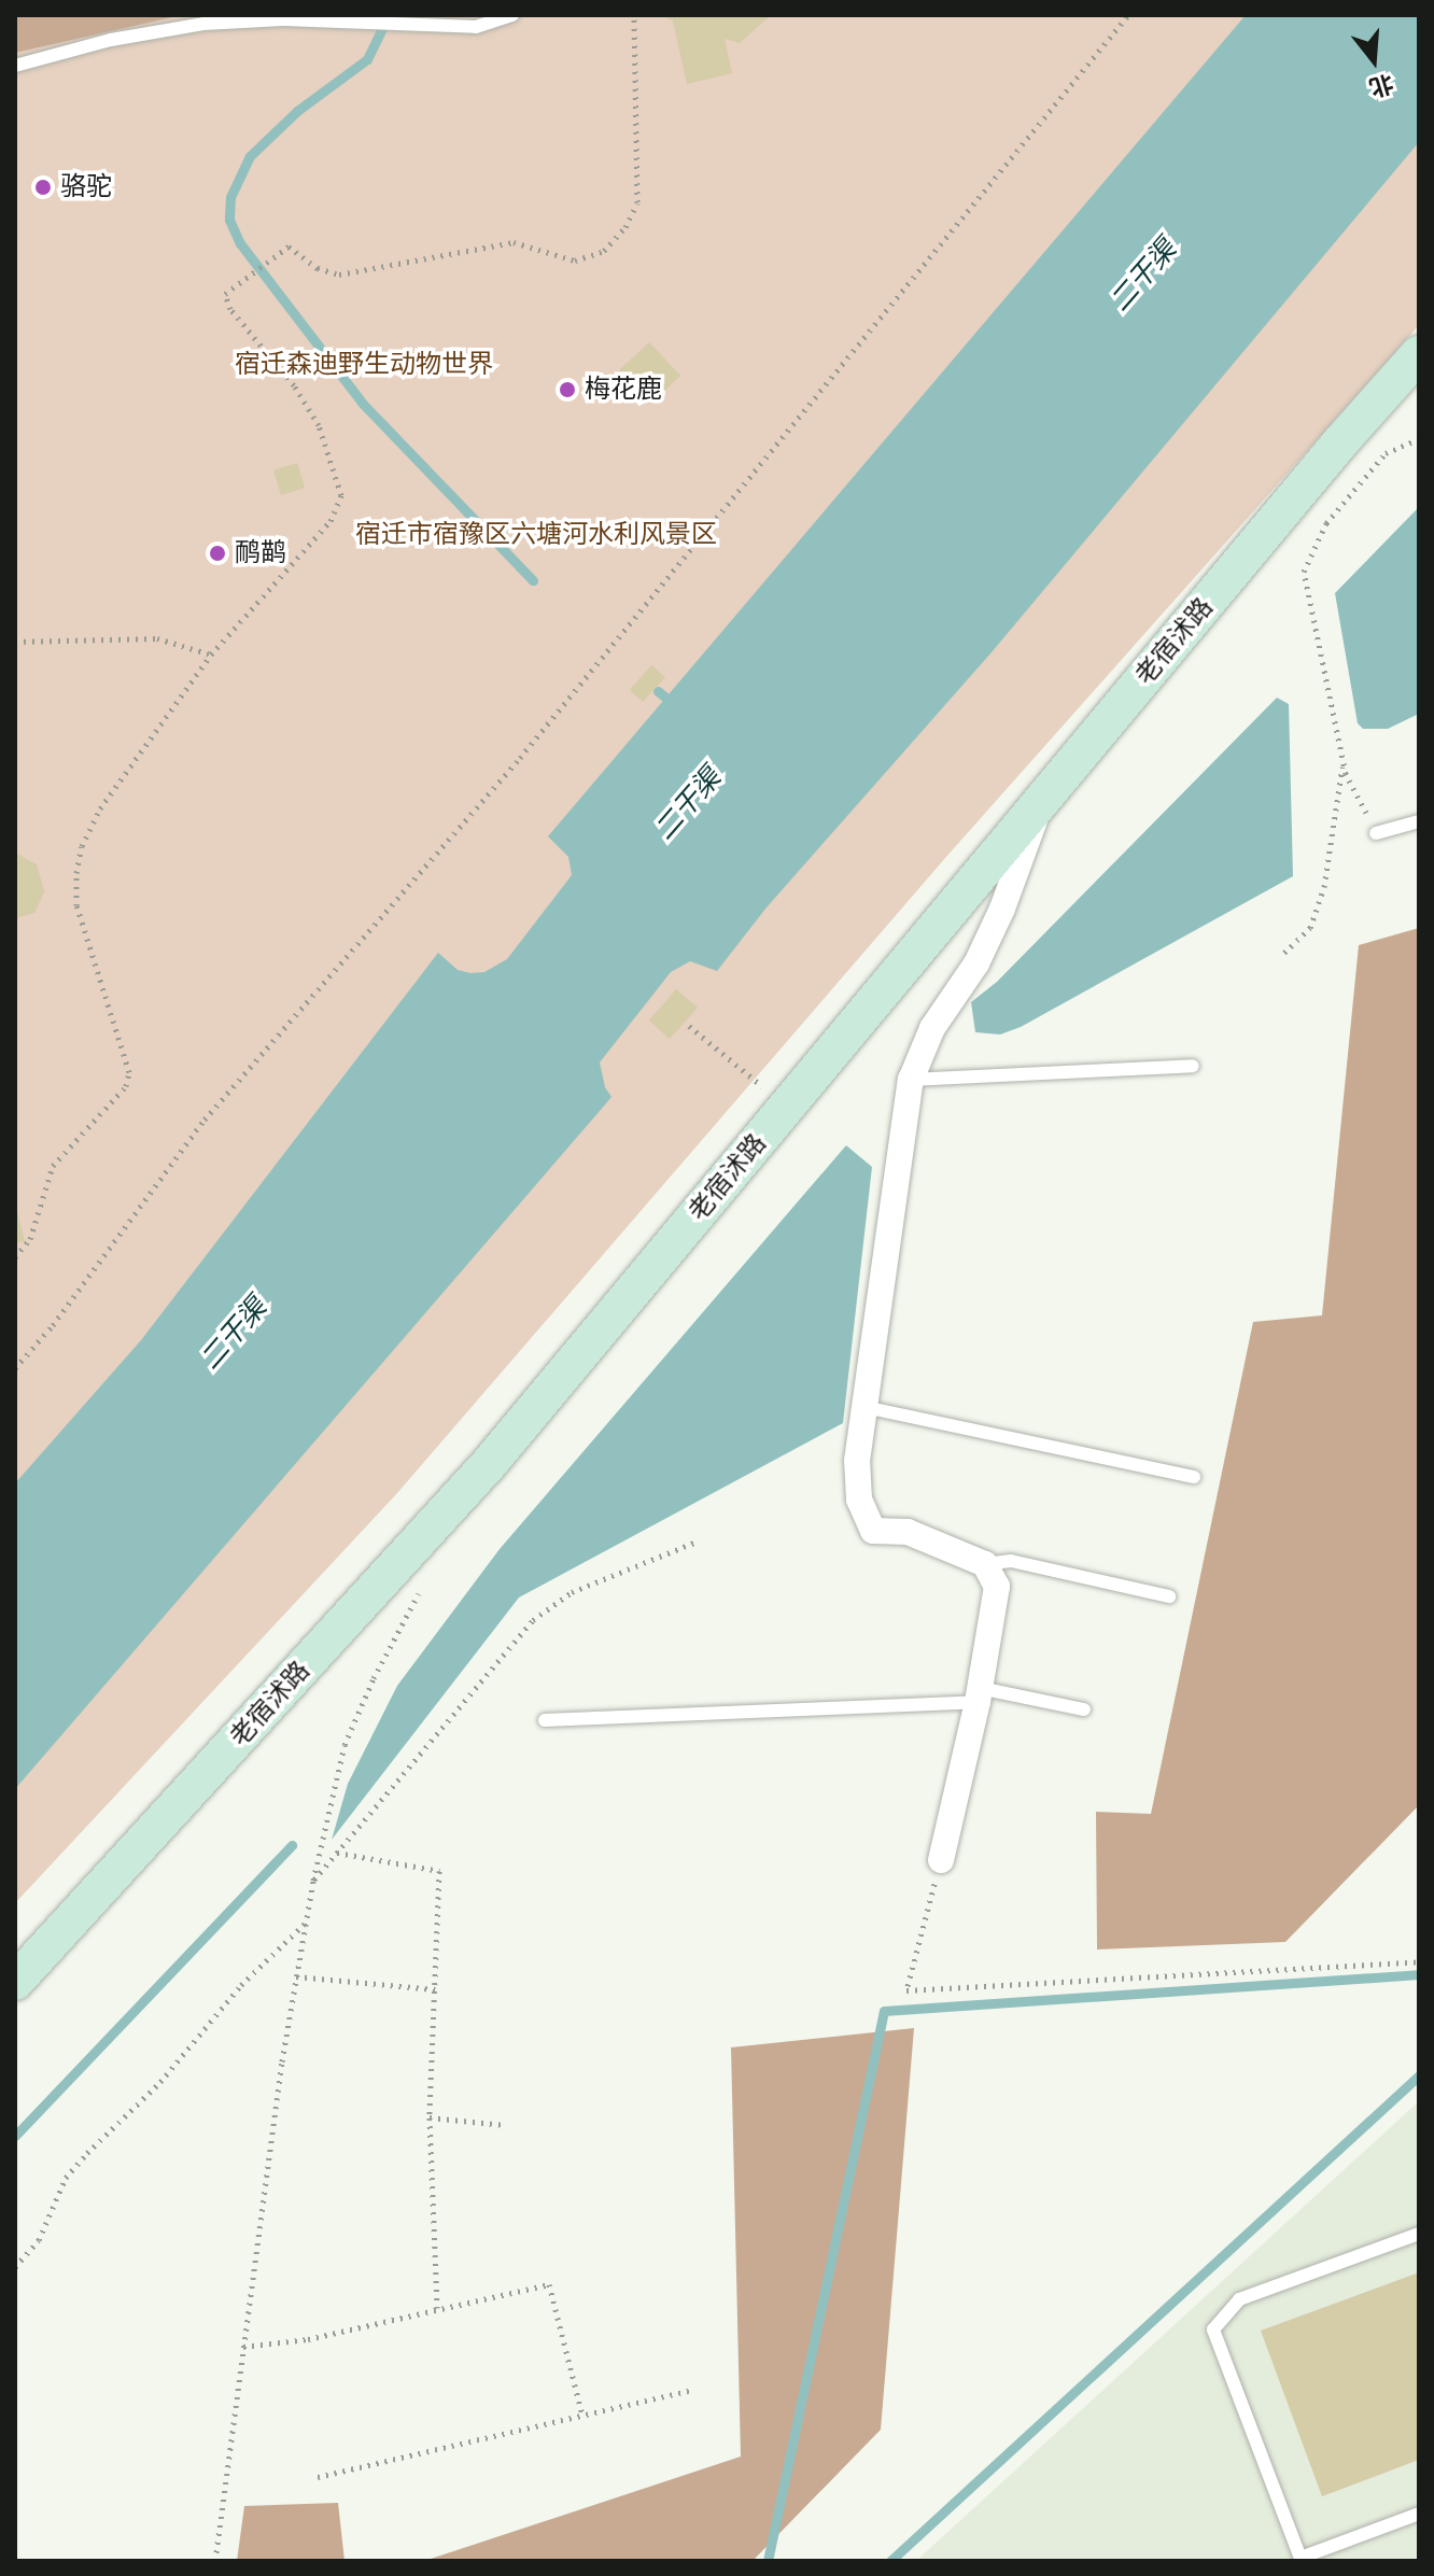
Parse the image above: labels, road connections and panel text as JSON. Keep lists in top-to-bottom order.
{
  "streets": {
    "main road": ["老宿沭路"]
  },
  "water": ["二干渠"],
  "parks": ["宿迁森迪野生动物世界", "宿迁市宿豫区六塘河水利风景区"],
  "places": ["骆驼", "梅花鹿", "鸸鹋"],
  "north": "bottom"
}
